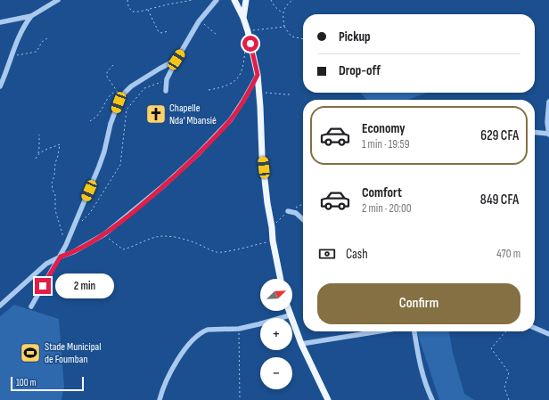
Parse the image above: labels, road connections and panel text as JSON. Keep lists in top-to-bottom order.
{
  "places": {
    "church": ["Chapelle Nda' Mbansié"],
    "sports": ["Stade Municipal de Foumban"]
  },
  "scale_bar": "100 m",
  "north": "top right",
  "page": {
    "banner": ["Pickup", "Drop-off"],
    "list": [
      {
        "name": "Economy",
        "note": "1 min · 19:59",
        "value": "629 CFA"
      },
      {
        "name": "Comfort",
        "note": "2 min · 20:00",
        "value": "849 CFA"
      }
    ],
    "pay": ["Cash", "470 m"],
    "bubble": "2 min",
    "buttons": "Confirm",
    "map_buttons": ["+", "−"],
    "scale": "100 m"
  }
}
